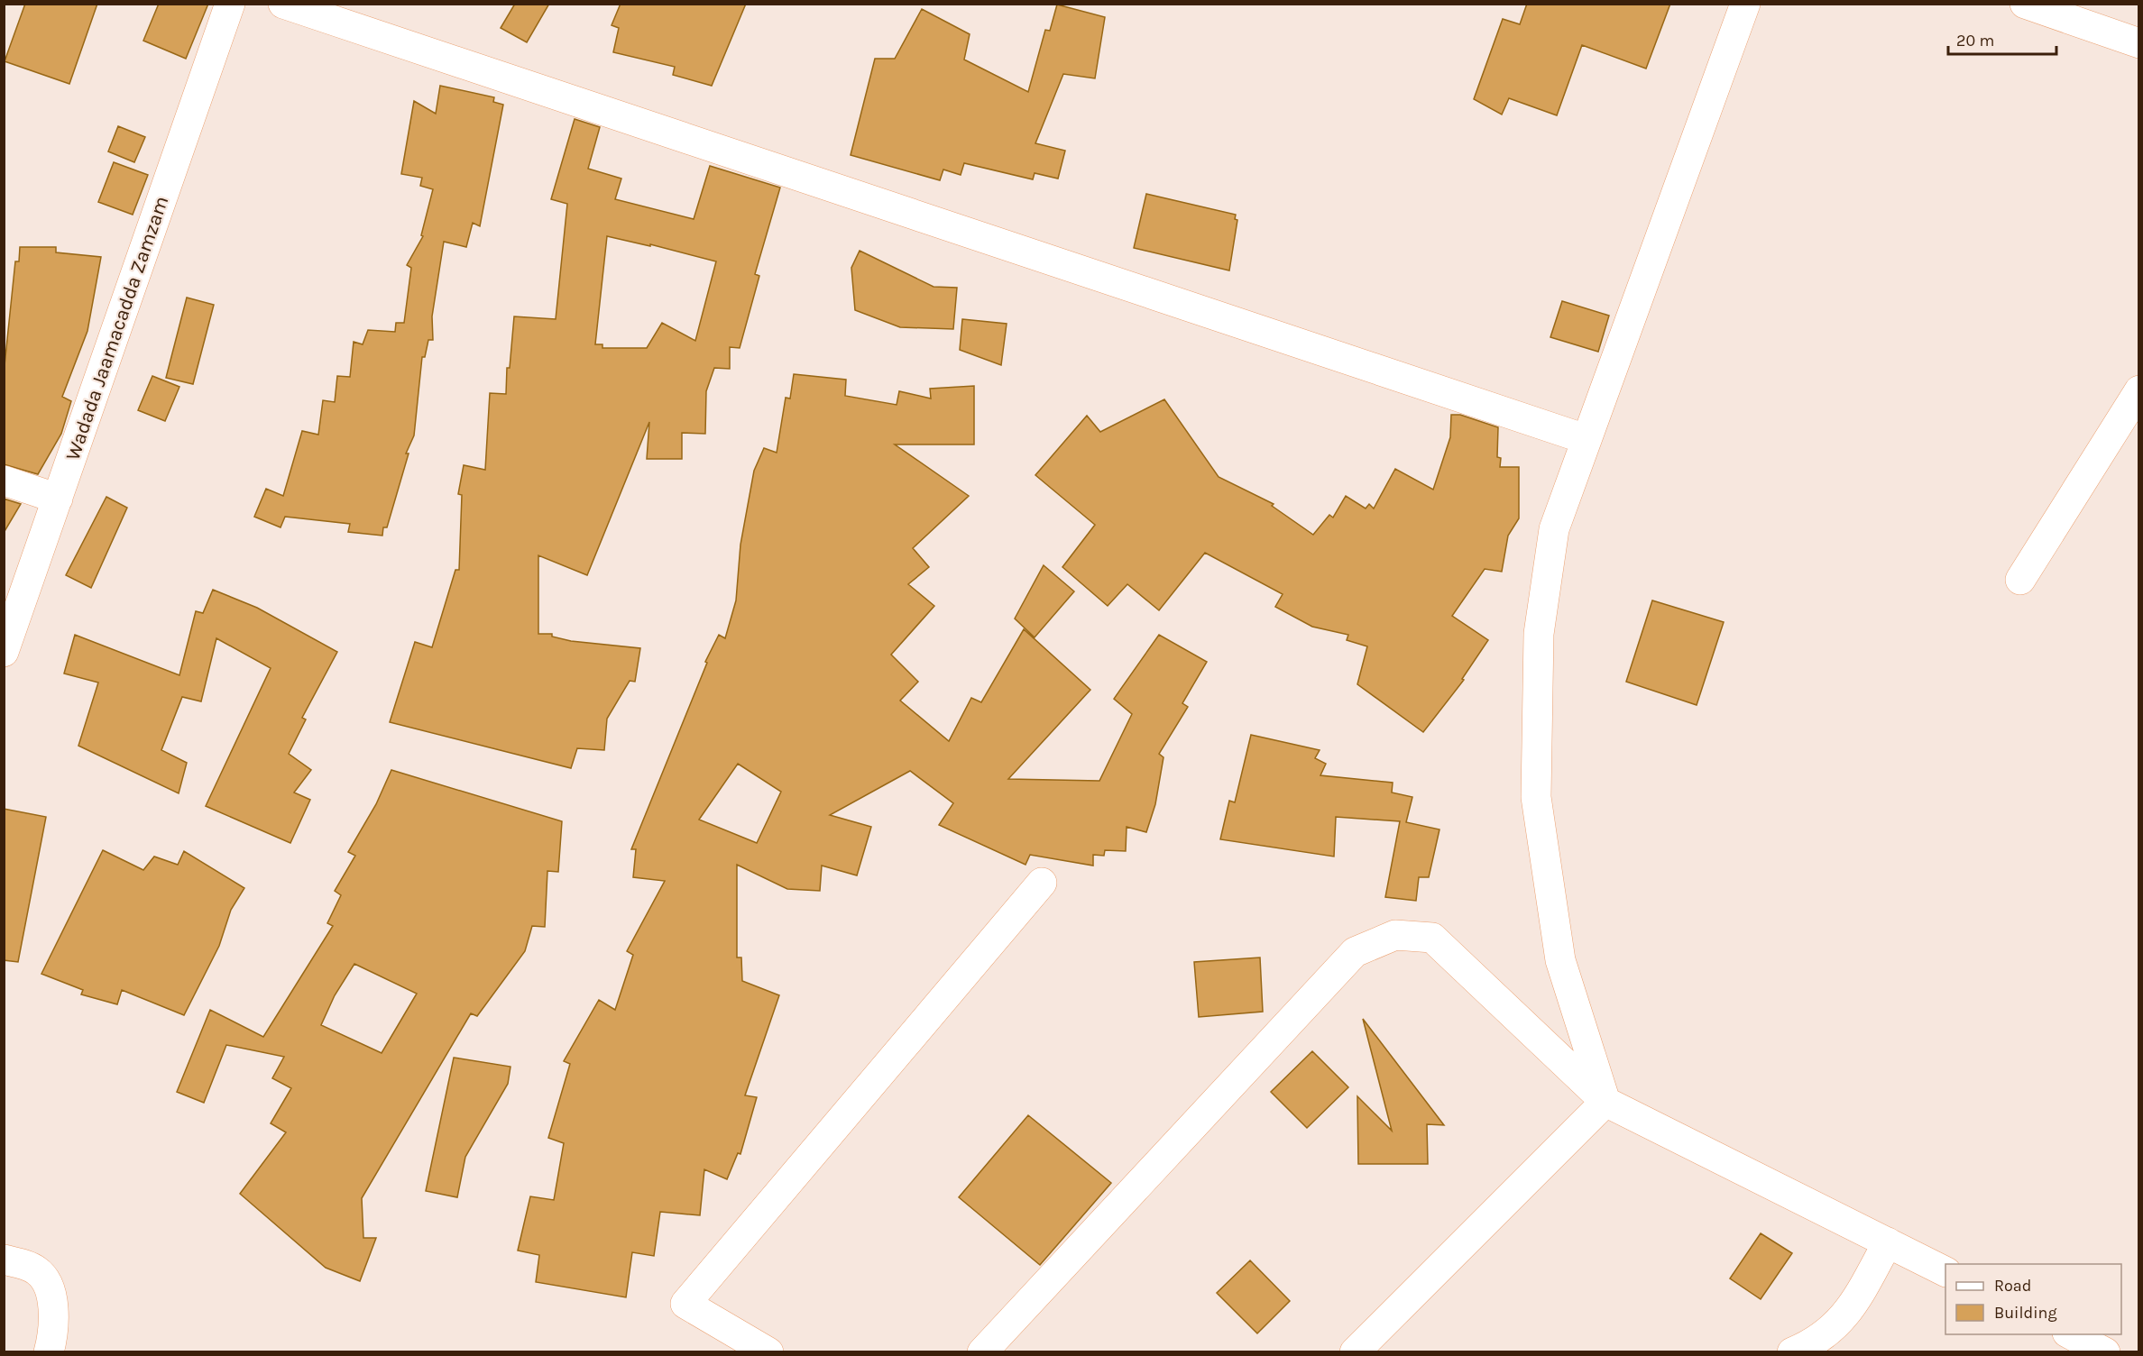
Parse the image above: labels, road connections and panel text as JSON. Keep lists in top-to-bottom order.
{
  "streets": {
    "street": ["Wadada Jaamacadda Zamzam"]
  },
  "legend": ["Road", "Building"],
  "scale_bar": "20 m"
}
